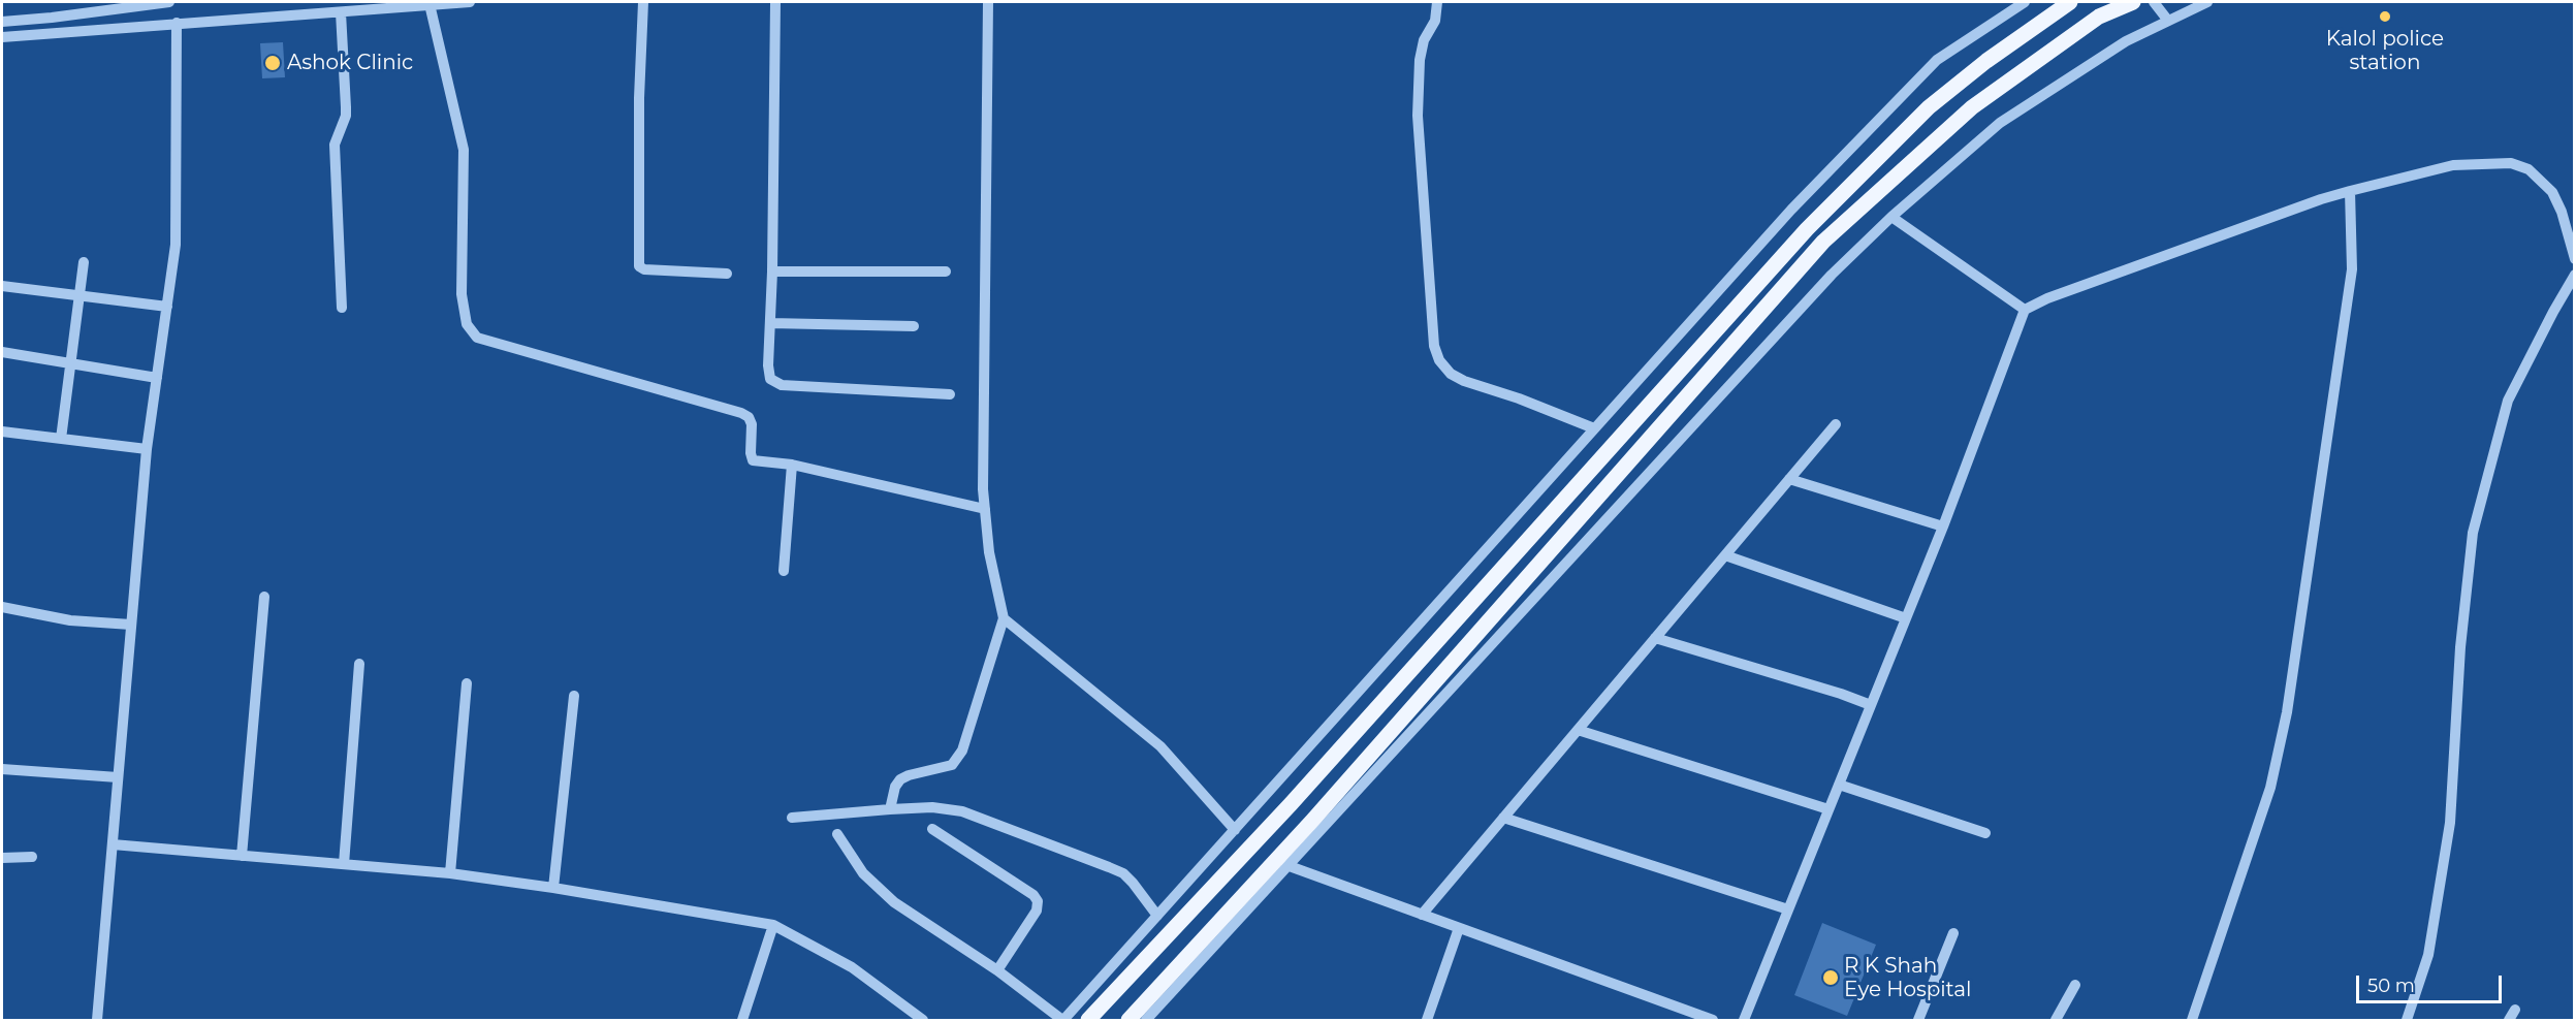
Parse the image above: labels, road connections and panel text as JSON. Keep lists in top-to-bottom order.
{
  "places": ["Kalol police station", "Ashok Clinic", "R K Shah Eye Hospital"],
  "scale_bar": "50 m"
}
